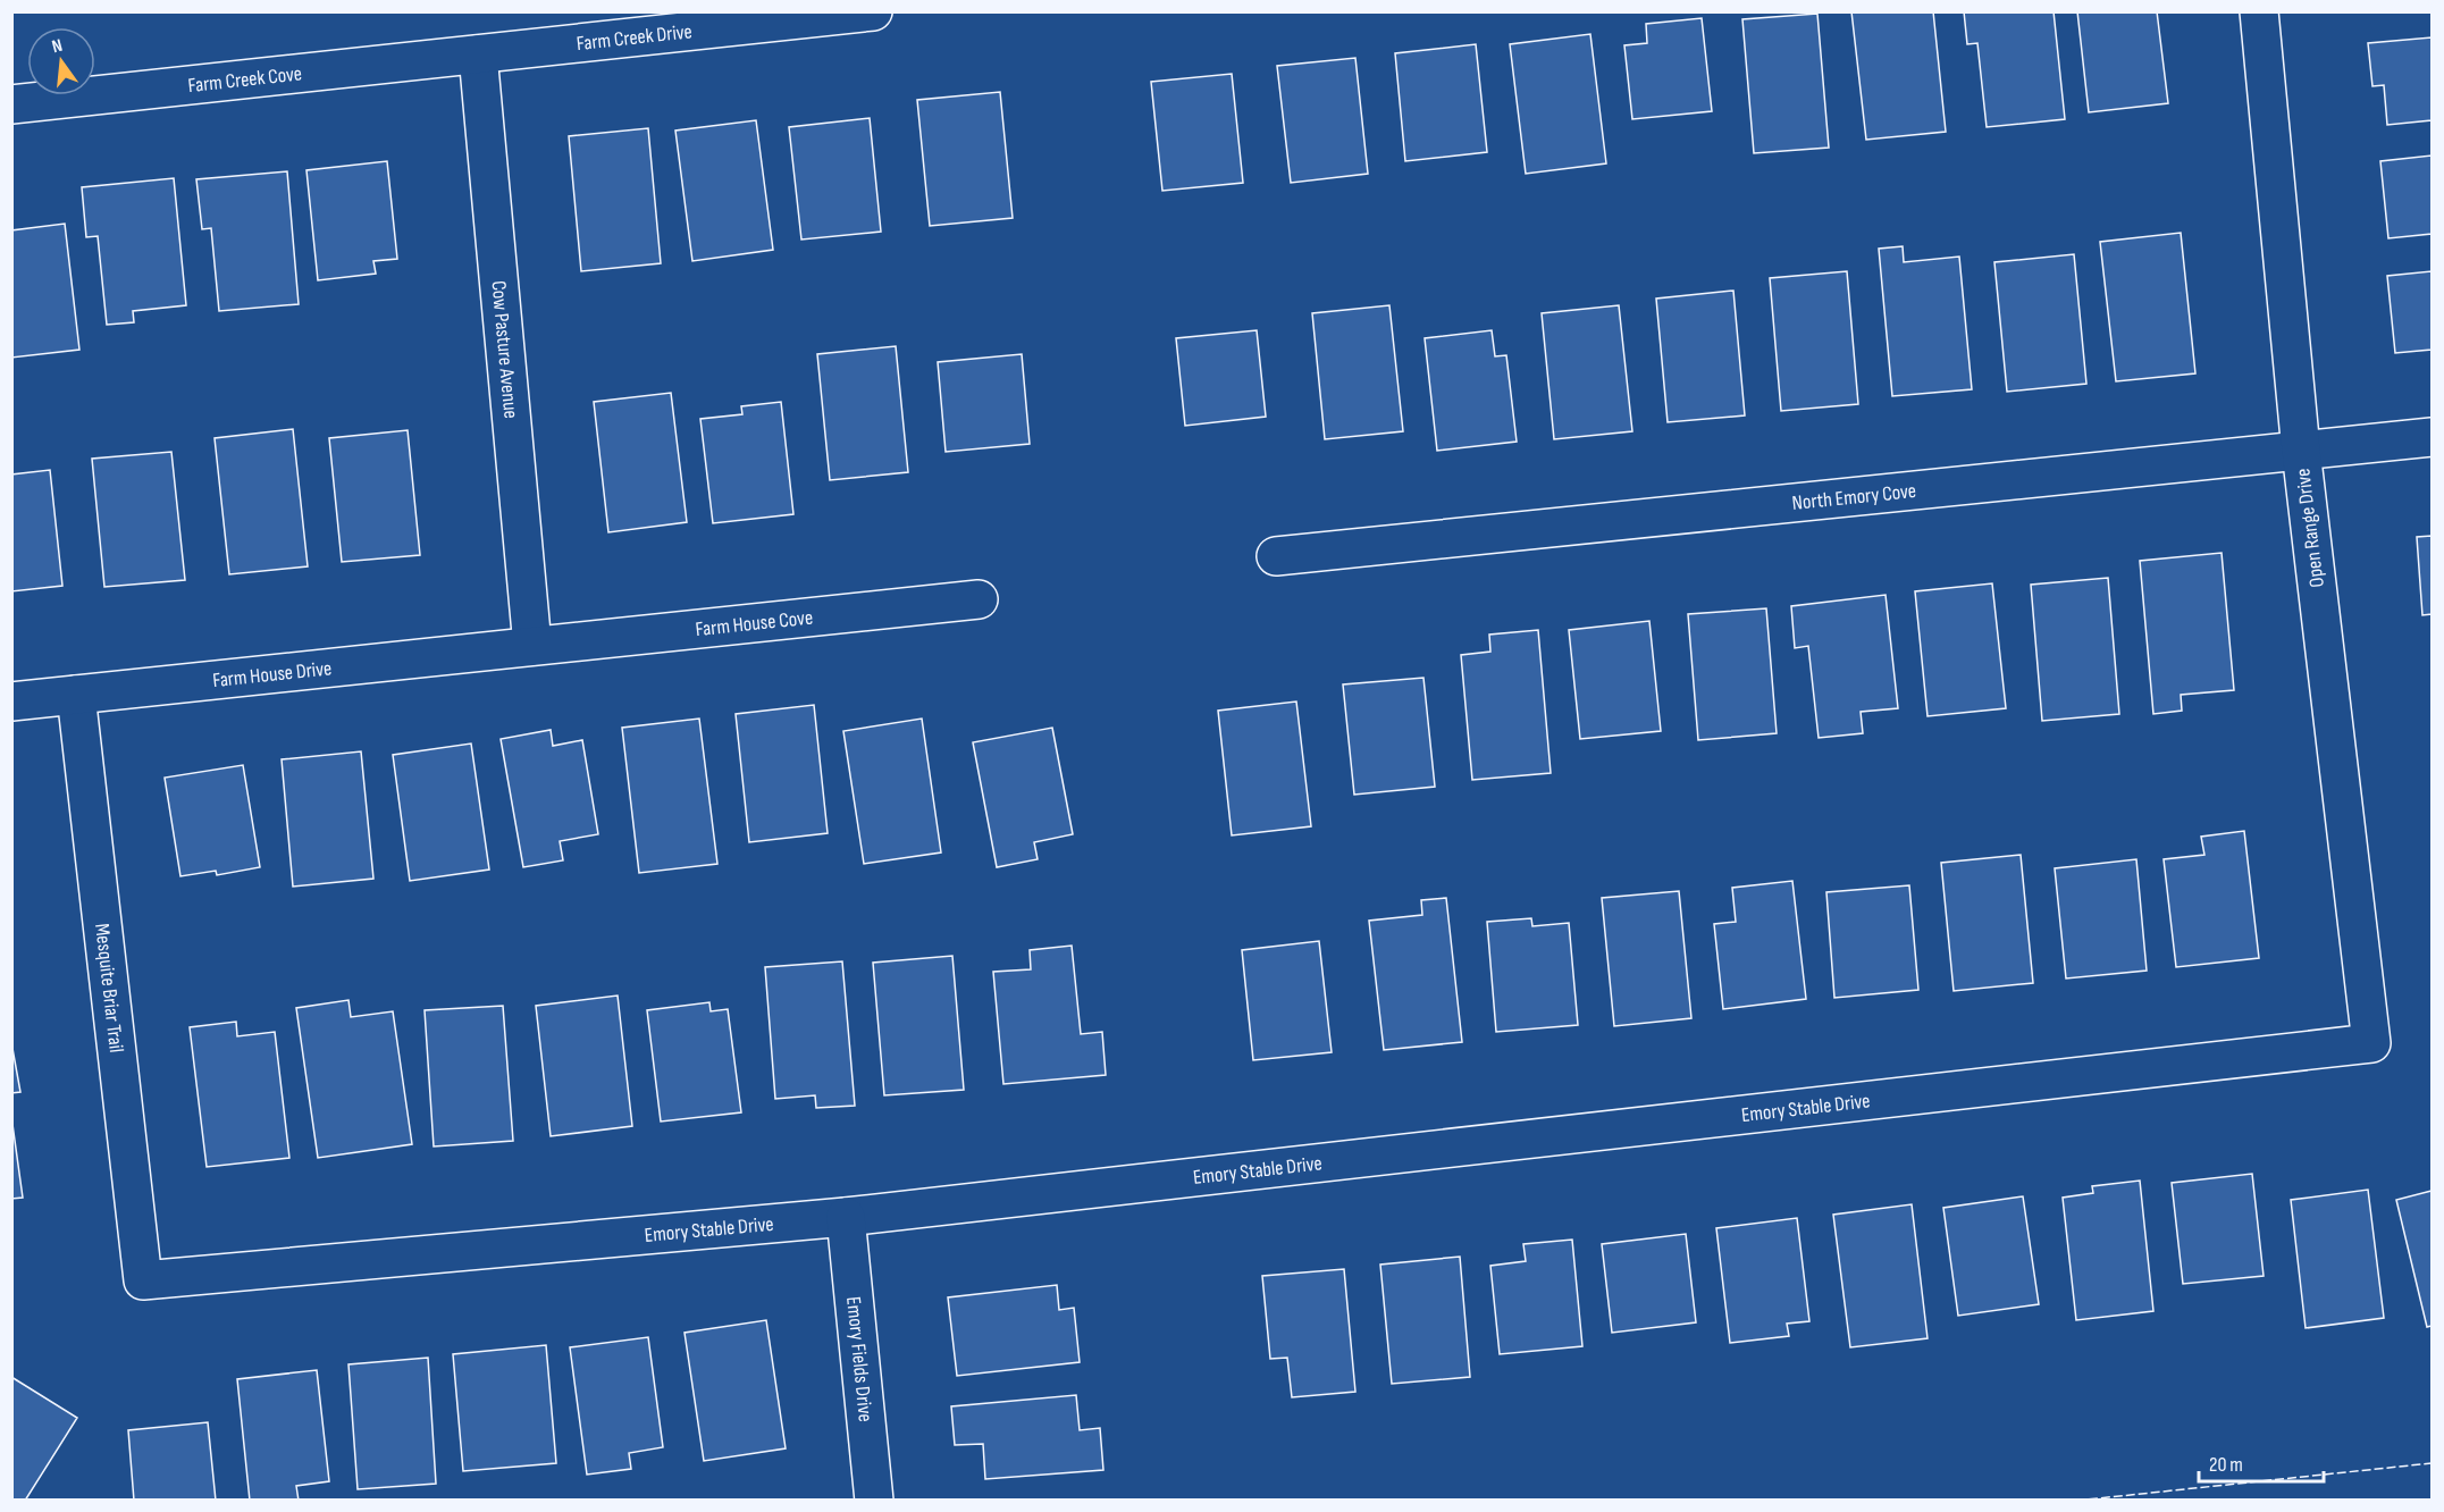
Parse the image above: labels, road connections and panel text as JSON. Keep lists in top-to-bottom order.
{
  "streets": {
    "street": [
      "Farm Creek Drive",
      "Farm Creek Cove",
      "Cow Pasture Avenue",
      "North Emory Cove",
      "Open Range Drive",
      "Farm House Cove",
      "Farm House Drive",
      "Mesquite Briar Trail",
      "Emory Stable Drive",
      "Emory Fields Drive"
    ]
  },
  "crossings": [
    ["Farm Creek Drive", "Farm Creek Cove"],
    ["Farm Creek Drive", "Cow Pasture Avenue"],
    ["Farm Creek Cove", "Cow Pasture Avenue"],
    ["Cow Pasture Avenue", "Farm House Cove"],
    ["Cow Pasture Avenue", "Farm House Drive"],
    ["North Emory Cove", "Open Range Drive"],
    ["Open Range Drive", "Emory Stable Drive"],
    ["Farm House Cove", "Farm House Drive"],
    ["Farm House Drive", "Mesquite Briar Trail"],
    ["Mesquite Briar Trail", "Emory Stable Drive"],
    ["Emory Stable Drive", "Emory Fields Drive"]
  ],
  "scale_bar": "20 m",
  "north": "top"
}
